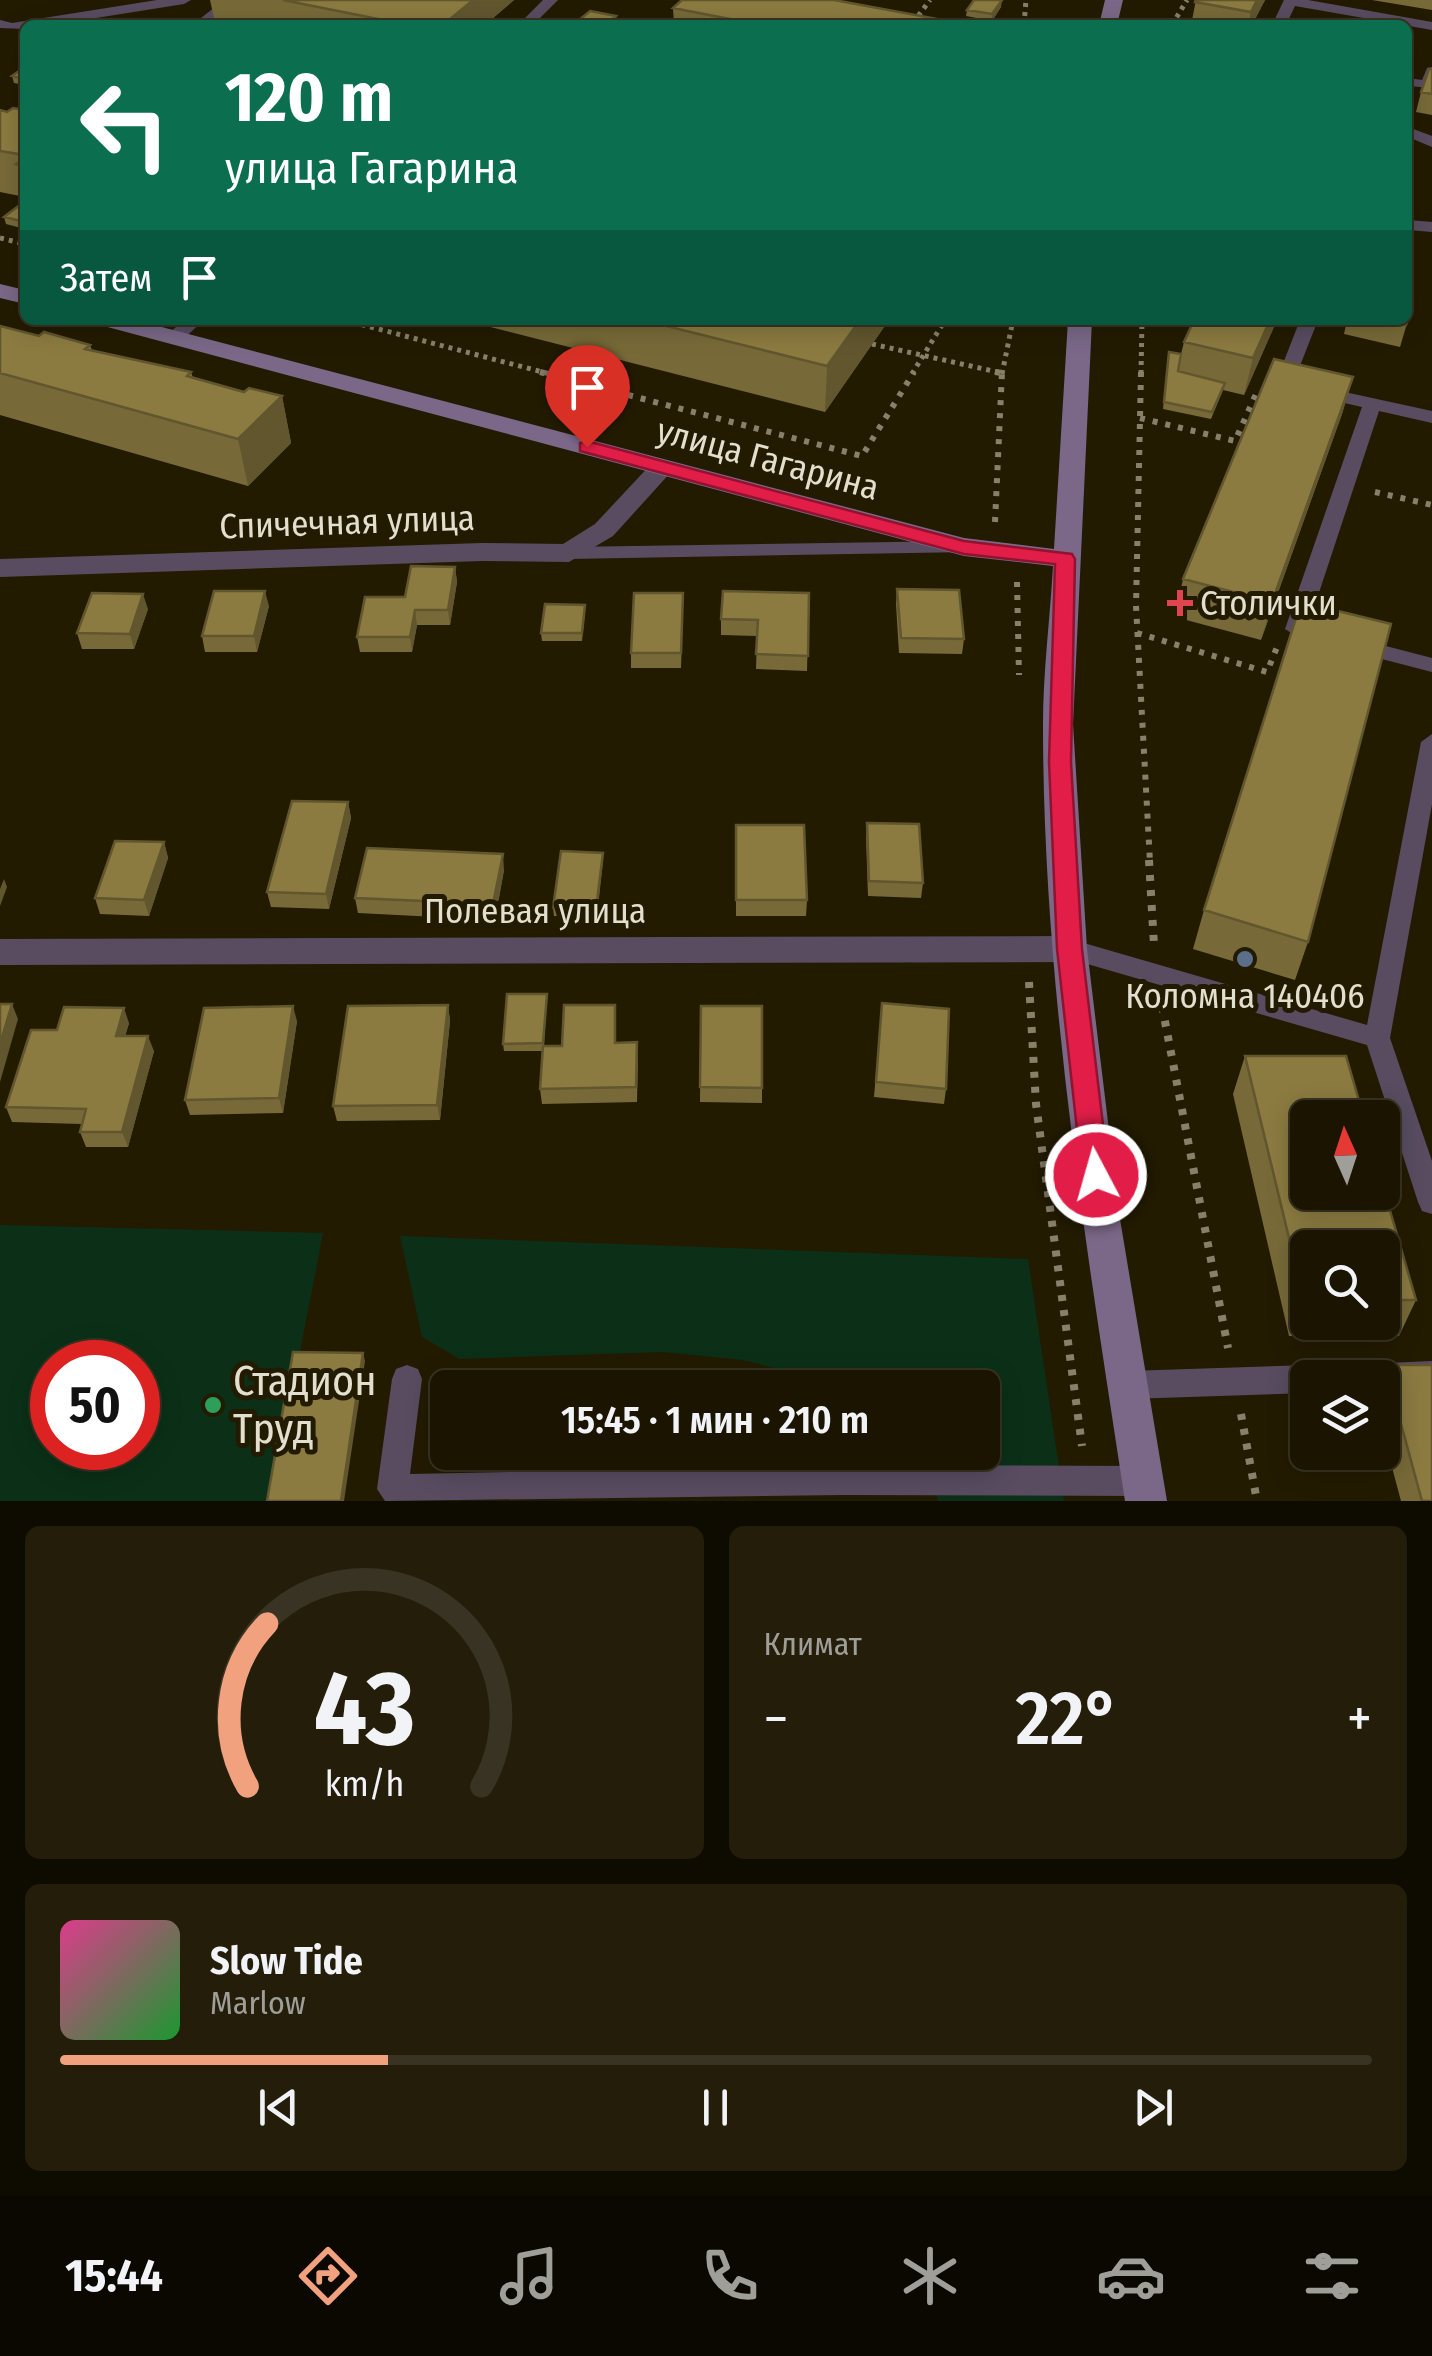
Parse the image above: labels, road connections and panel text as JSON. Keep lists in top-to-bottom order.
{
  "streets": {
    "main road": ["улица Гагарина"],
    "street": ["Спичечная улица", "Полевая улица"]
  },
  "places": {
    "health": ["Столички"],
    "other": ["Коломна 140406", "Стадион Труд"]
  },
  "north": "top",
  "page": {
    "turn": ["120 m", "улица Гагарина"],
    "then": "Затем",
    "limit": "50",
    "trip": "15:45 · 1 мин · 210 m",
    "tile": "Климат",
    "heat": ["−", "22°", "+"],
    "song": ["Slow Tide", "Marlow"],
    "tabs": "15:44",
    "gauge": ["43", "km/h"]
  }
}
